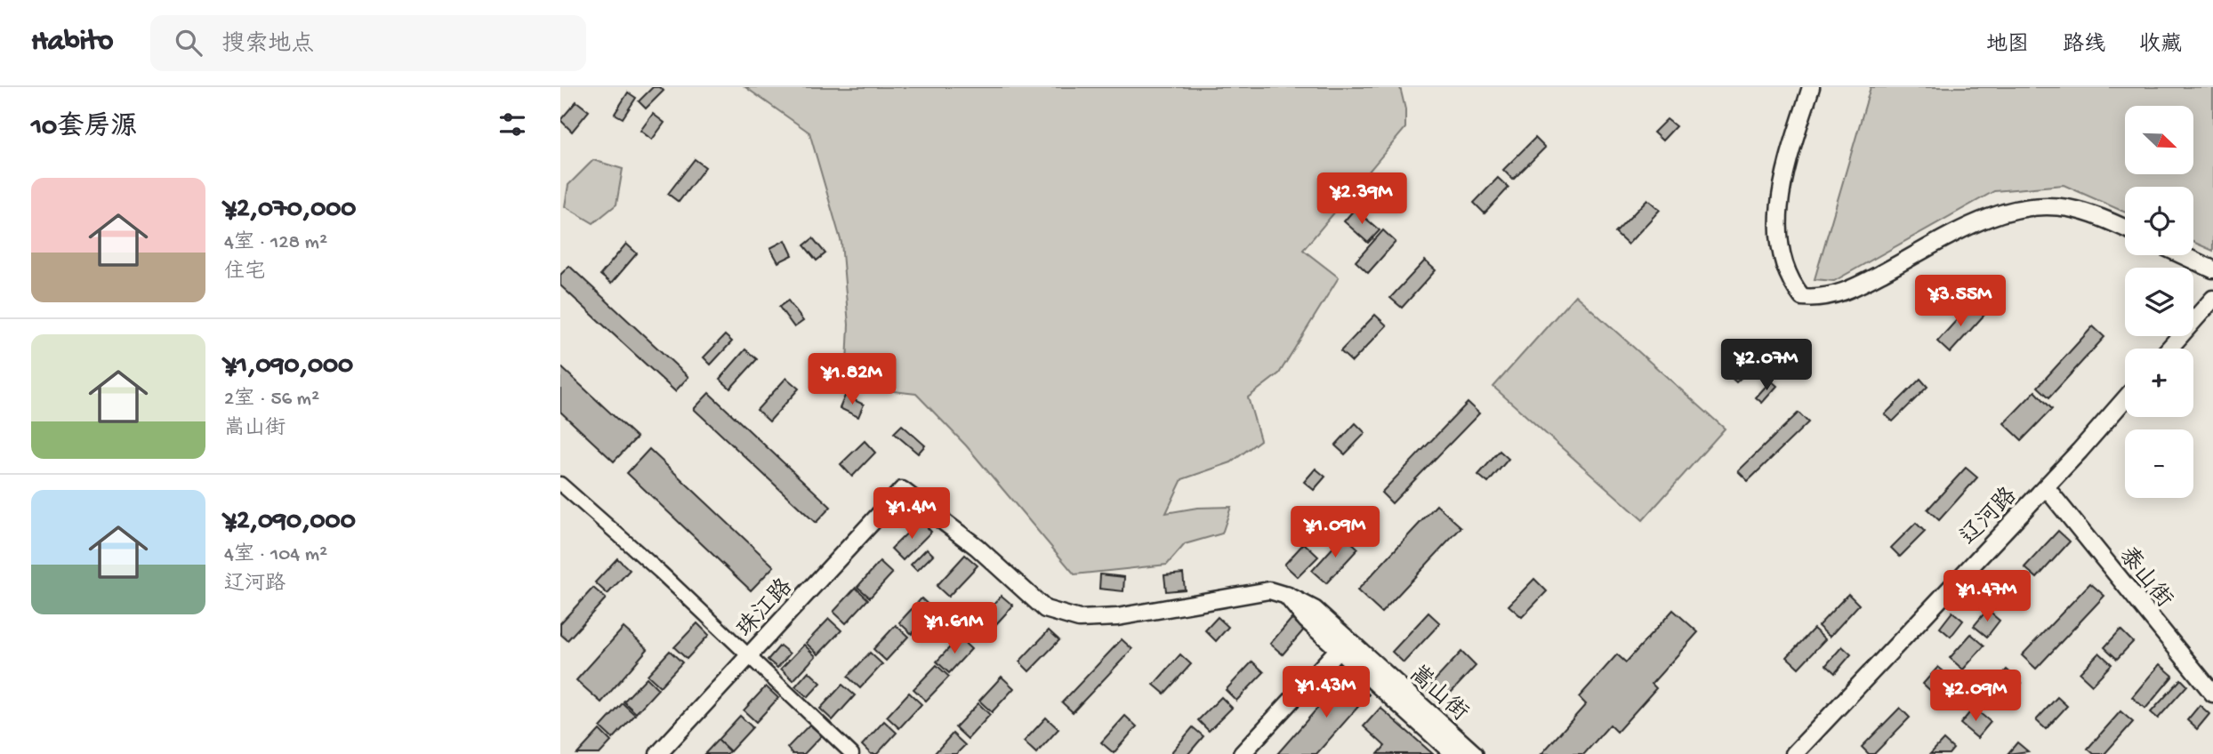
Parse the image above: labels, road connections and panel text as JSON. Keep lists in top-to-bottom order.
{
  "streets": {
    "main road": ["嵩山街"],
    "street": ["辽河路", "泰山街", "珠江路"]
  },
  "crossings": [
    ["辽河路", "泰山街"],
    ["珠江路", "嵩山街"]
  ],
  "north": "bottom right",
  "page": {
    "header": "Habito",
    "search": "搜索地点",
    "nav": ["地图", "路线", "收藏"],
    "heading": "10套房源",
    "map_buttons": ["+", "−"],
    "list": [
      {
        "name": "¥2,070,000",
        "note": "4室 · 128 m² · 住宅"
      },
      {
        "name": "¥1,090,000",
        "note": "2室 · 56 m² · 嵩山街"
      },
      {
        "name": "¥2,090,000",
        "note": "4室 · 104 m² · 辽河路"
      }
    ],
    "price": [
      "¥2.39M",
      "¥3.55M",
      "¥2.07M",
      "¥1.82M",
      "¥1.4M",
      "¥1.09M",
      "¥1.47M",
      "¥1.61M",
      "¥1.43M",
      "¥2.09M"
    ]
  }
}
